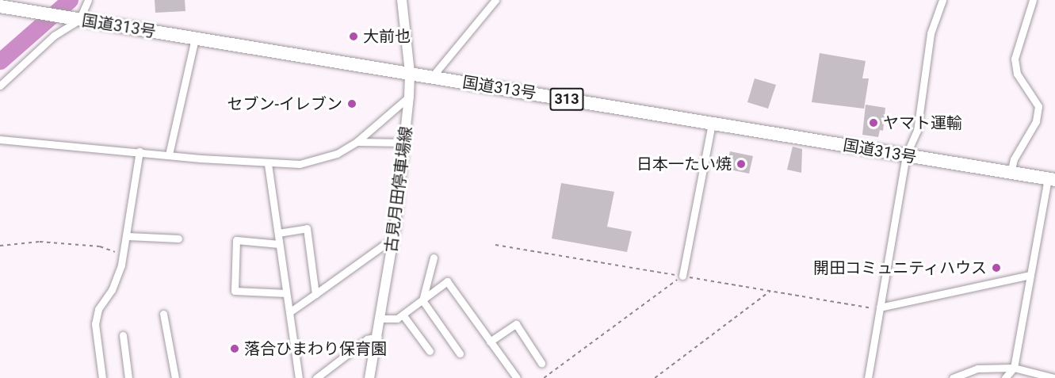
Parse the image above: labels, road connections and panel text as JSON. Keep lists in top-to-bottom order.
{
  "streets": {
    "highway": ["国道313号", "313"],
    "main road": ["古見月田停車場線"]
  },
  "crossings": [
    ["国道313号", "古見月田停車場線"]
  ],
  "places": [
    "大前也",
    "セブン-イレブン",
    "ヤマト運輸",
    "日本一たい焼",
    "開田コミュニティハウス",
    "落合ひまわり保育園"
  ]
}
